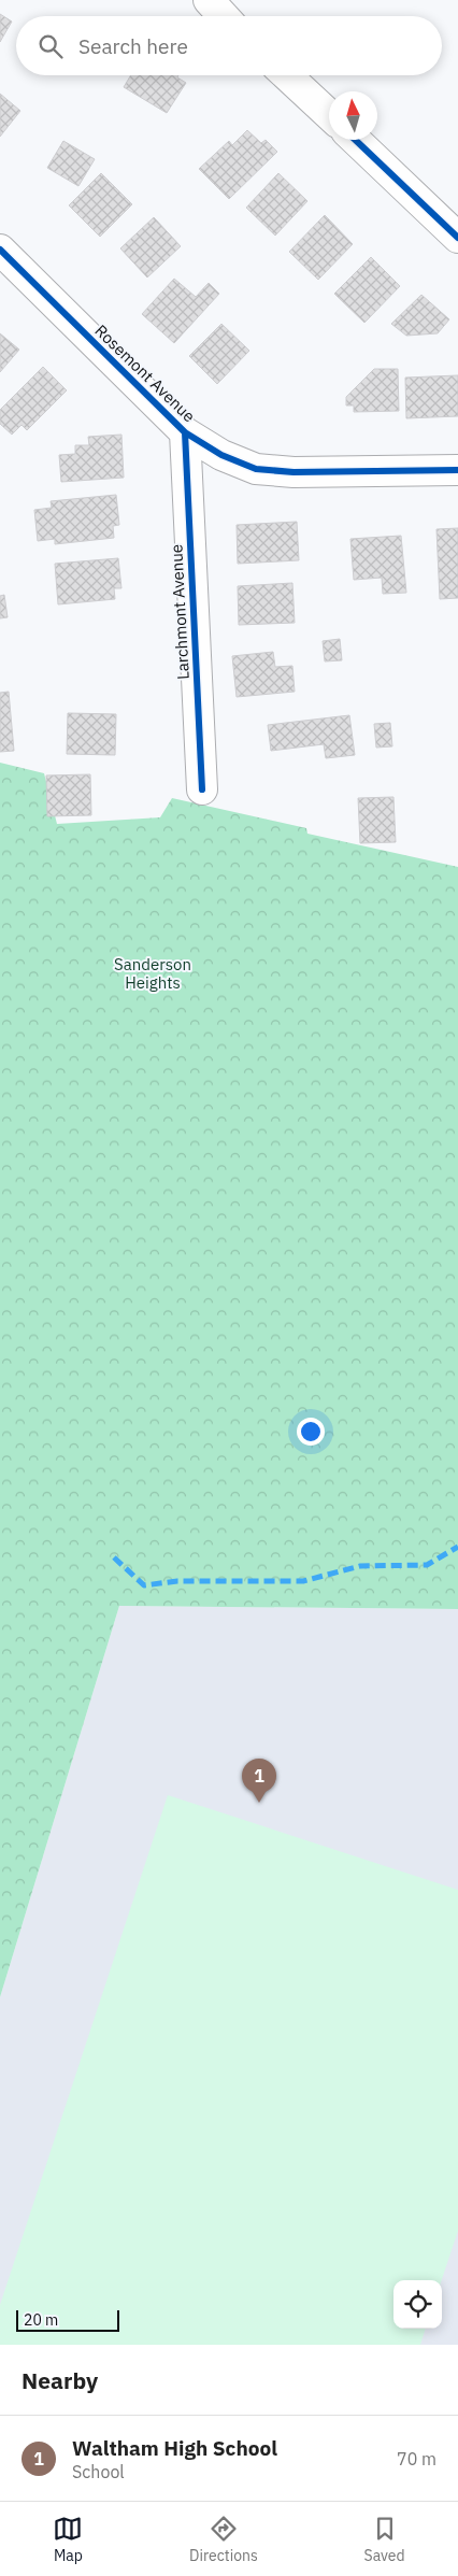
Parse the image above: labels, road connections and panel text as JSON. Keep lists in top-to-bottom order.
{
  "streets": {
    "street": ["Rosemont Avenue", "Larchmont Avenue"]
  },
  "crossings": [
    ["Rosemont Avenue", "Larchmont Avenue"]
  ],
  "parks": ["Sanderson Heights"],
  "scale_bar": "20 m",
  "north": "top",
  "page": {
    "search": "Search here",
    "pins": "1",
    "scale": "20 m",
    "heading": "Nearby",
    "list": [
      {
        "mark": "1",
        "name": "Waltham High School",
        "note": "School",
        "value": "70 m"
      }
    ],
    "nav": ["Map", "Directions", "Saved"]
  }
}
